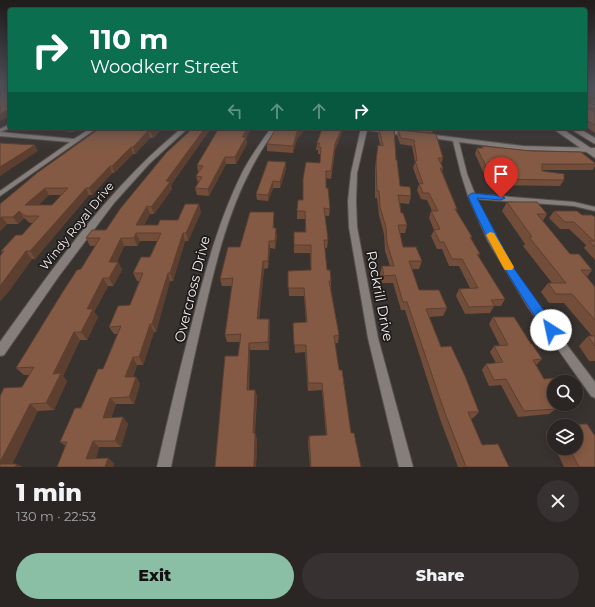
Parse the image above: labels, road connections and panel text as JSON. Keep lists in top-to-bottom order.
{
  "streets": {
    "street": ["Windy Royal Drive", "Overcross Drive", "Rockrill Drive"]
  },
  "page": {
    "turn": ["110 m", "Woodkerr Street"],
    "heading": ["1 min", "130 m · 22:53"],
    "buttons": ["Exit", "Share"]
  }
}
